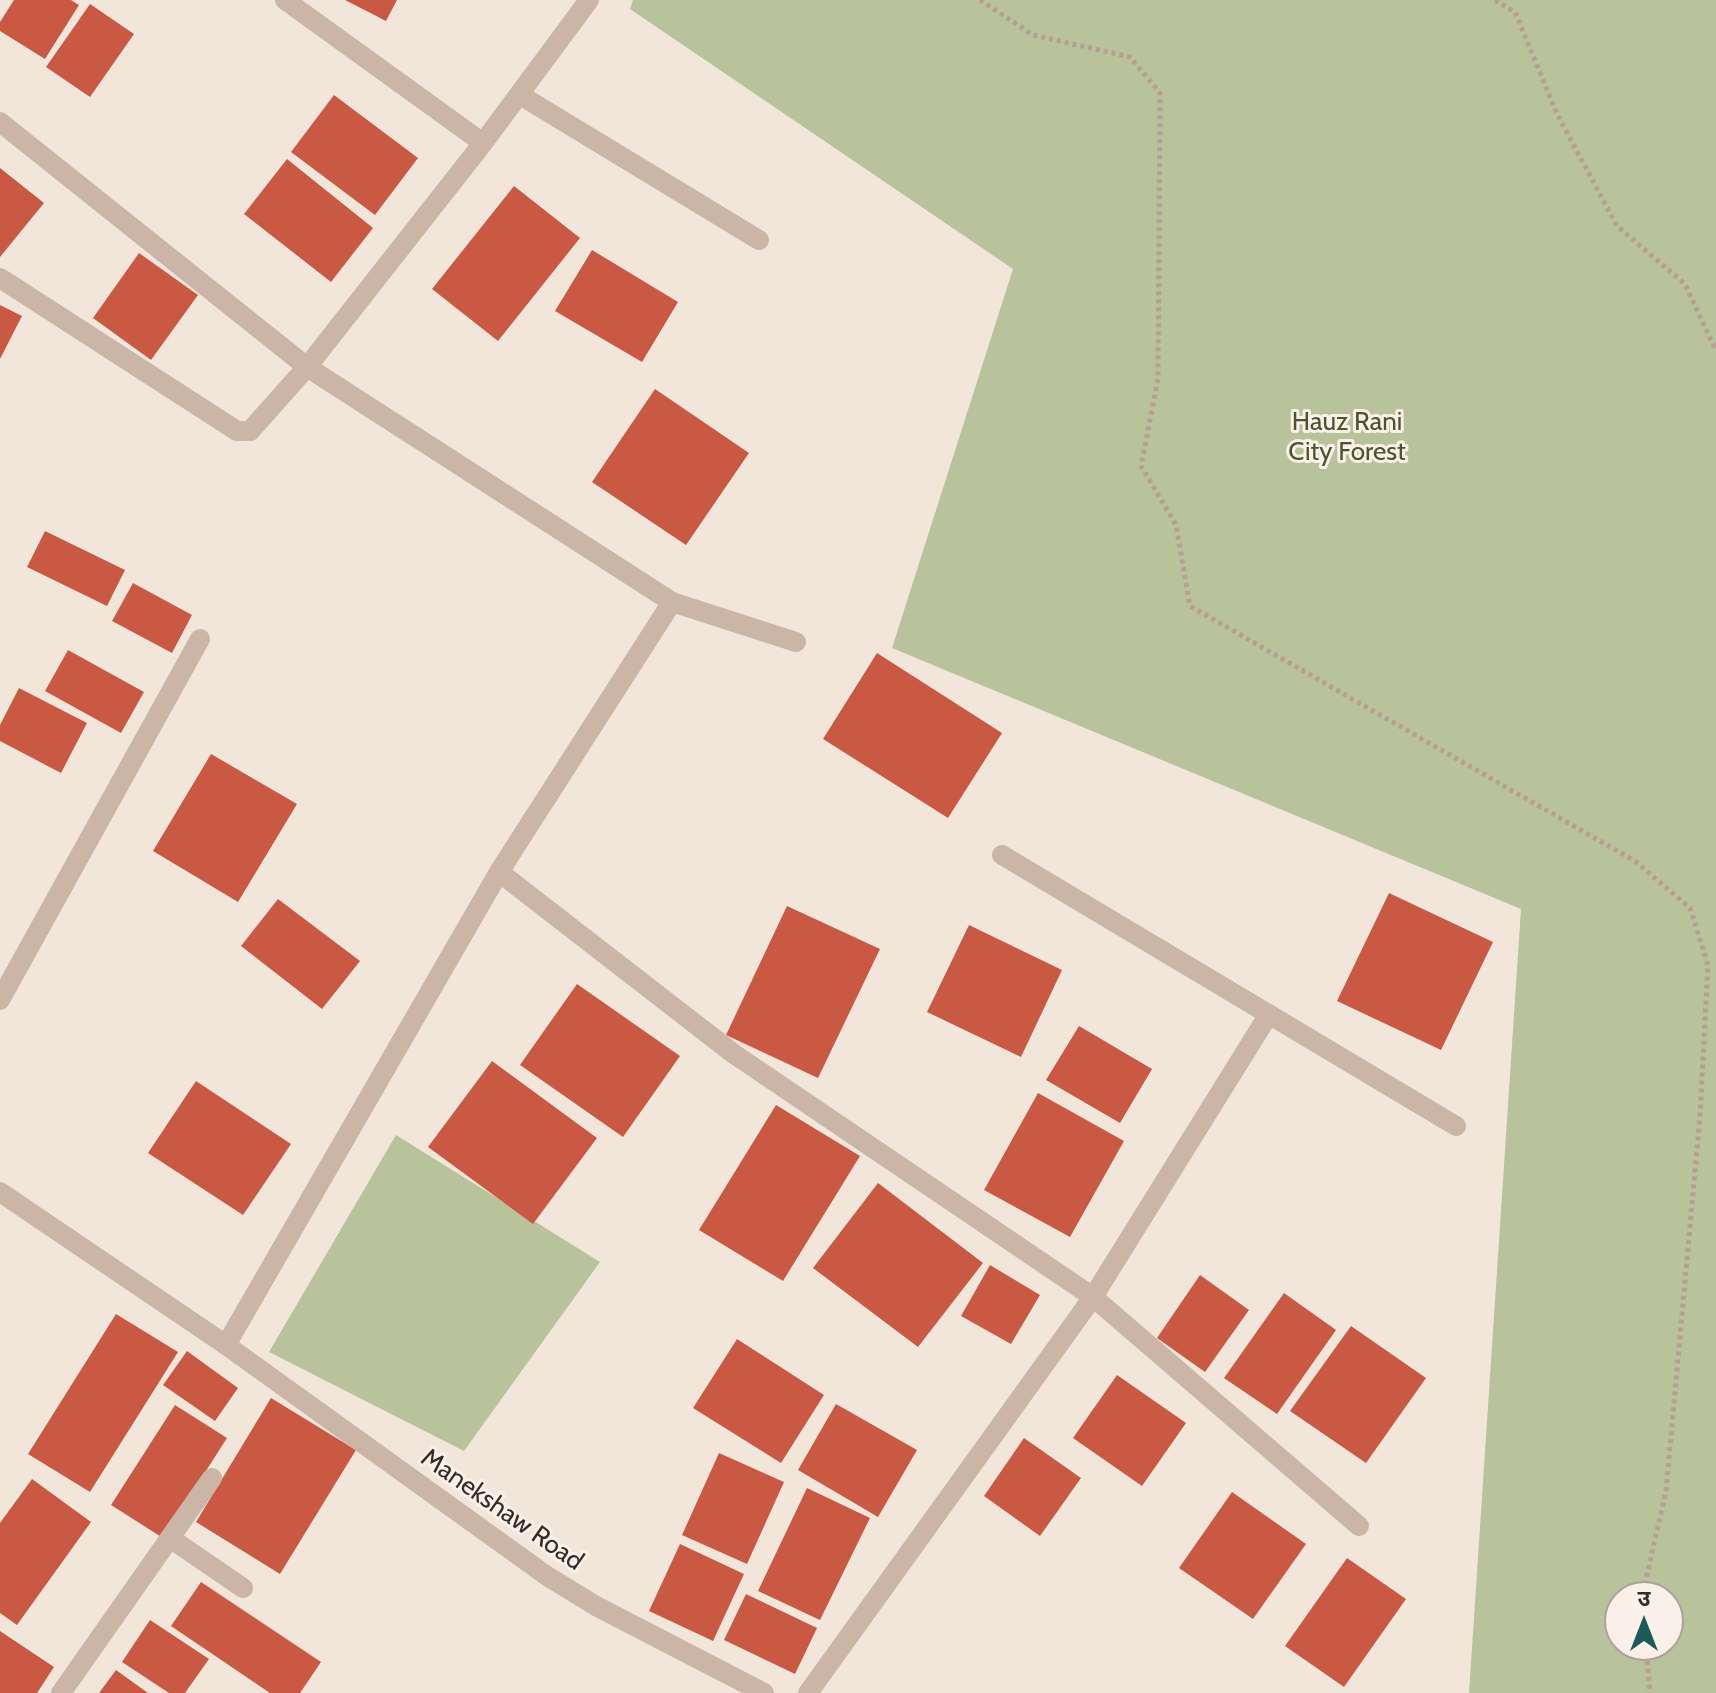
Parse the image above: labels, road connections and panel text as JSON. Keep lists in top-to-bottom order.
{
  "streets": {
    "street": ["Manekshaw Road"]
  },
  "parks": ["Hauz Rani City Forest"],
  "north": "top"
}
